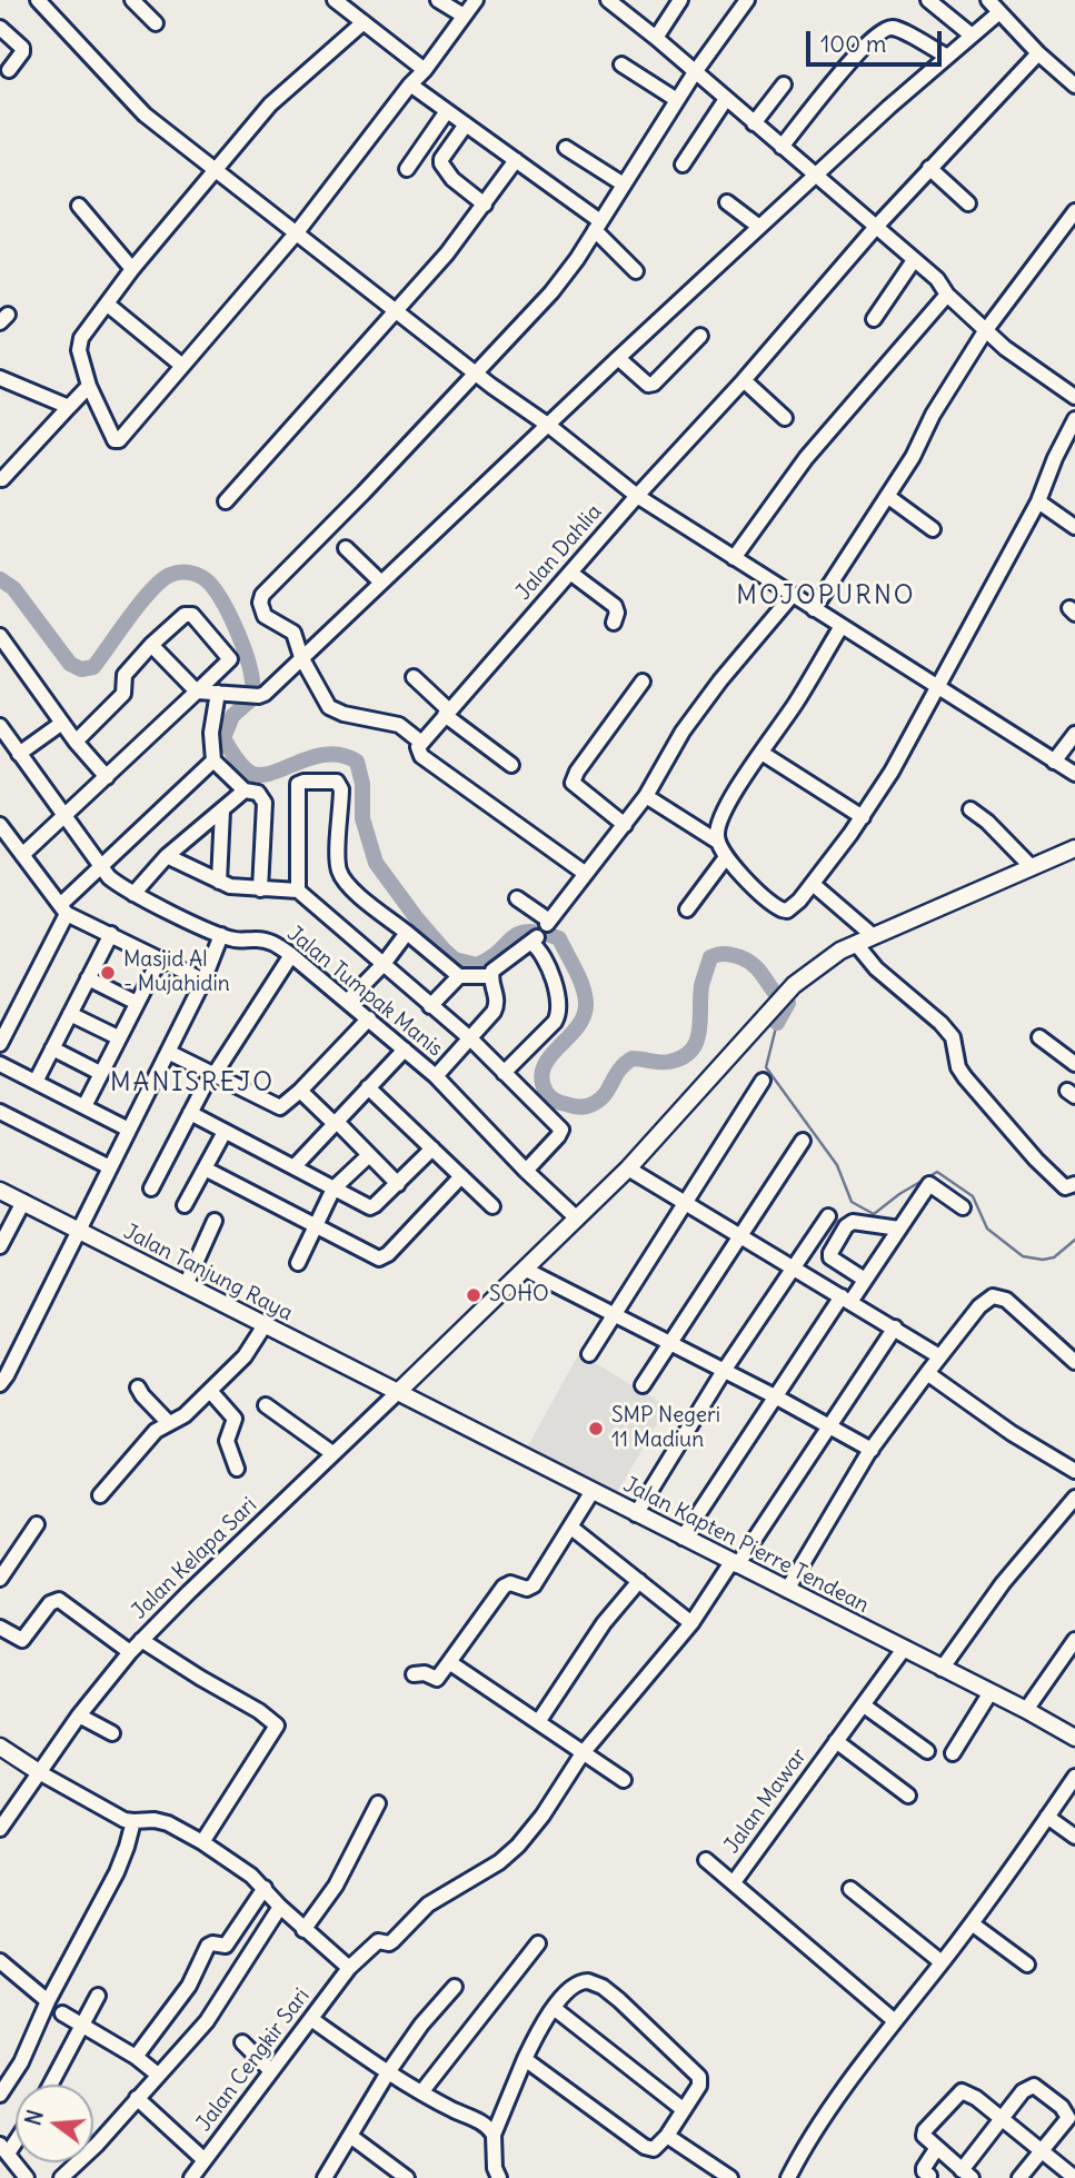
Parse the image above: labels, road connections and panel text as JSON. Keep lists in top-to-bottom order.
{
  "streets": {
    "main road": ["Jalan Tanjung Raya", "Jalan Kapten Pierre Tendean"],
    "street": [
      "Jalan Dahlia",
      "Jalan Tumpak Manis",
      "Jalan Kelapa Sari",
      "Jalan Mawar",
      "Jalan Cengkir Sari"
    ]
  },
  "crossings": [
    ["Jalan Tanjung Raya", "Jalan Kapten Pierre Tendean"],
    ["Jalan Tanjung Raya", "Jalan Kelapa Sari"],
    ["Jalan Kapten Pierre Tendean", "Jalan Kelapa Sari"],
    ["Jalan Kapten Pierre Tendean", "Jalan Mawar"],
    ["Jalan Kapten Pierre Tendean", "Jalan Cengkir Sari"]
  ],
  "districts": ["MOJOPURNO", "MANISREJO"],
  "places": ["Masjid Al - Mujahidin", "SOHO", "SMP Negeri 11 Madiun"],
  "scale_bar": "100 m",
  "north": "left"
}
